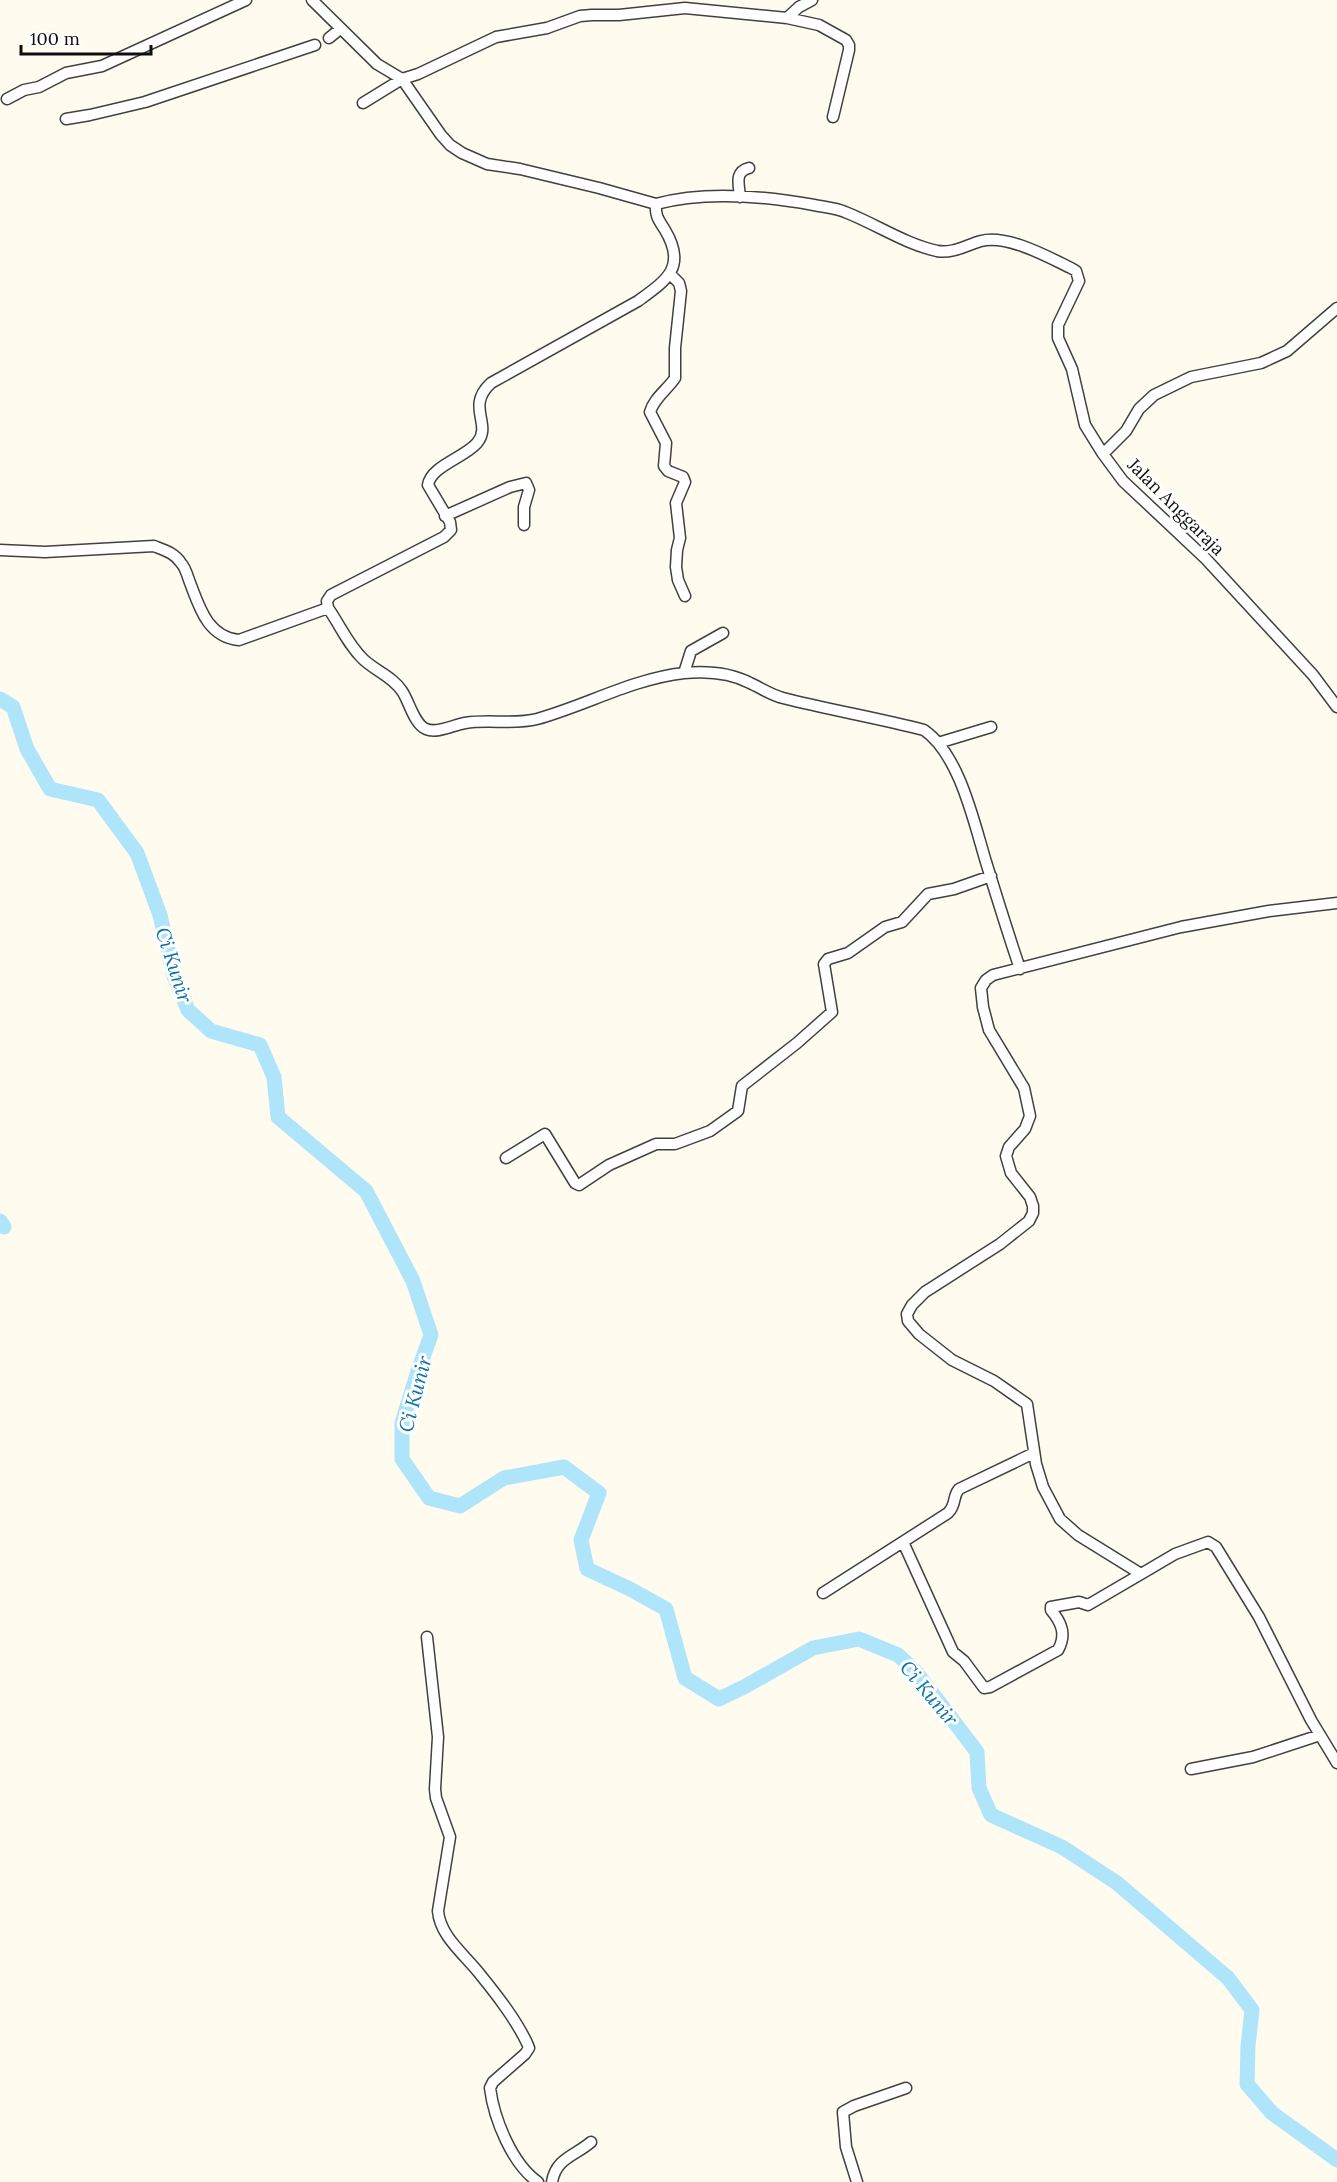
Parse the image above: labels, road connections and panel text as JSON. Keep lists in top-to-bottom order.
{
  "streets": {
    "street": ["Jalan Anggaraja"]
  },
  "water": ["Ci Kunir"],
  "scale_bar": "100 m"
}
